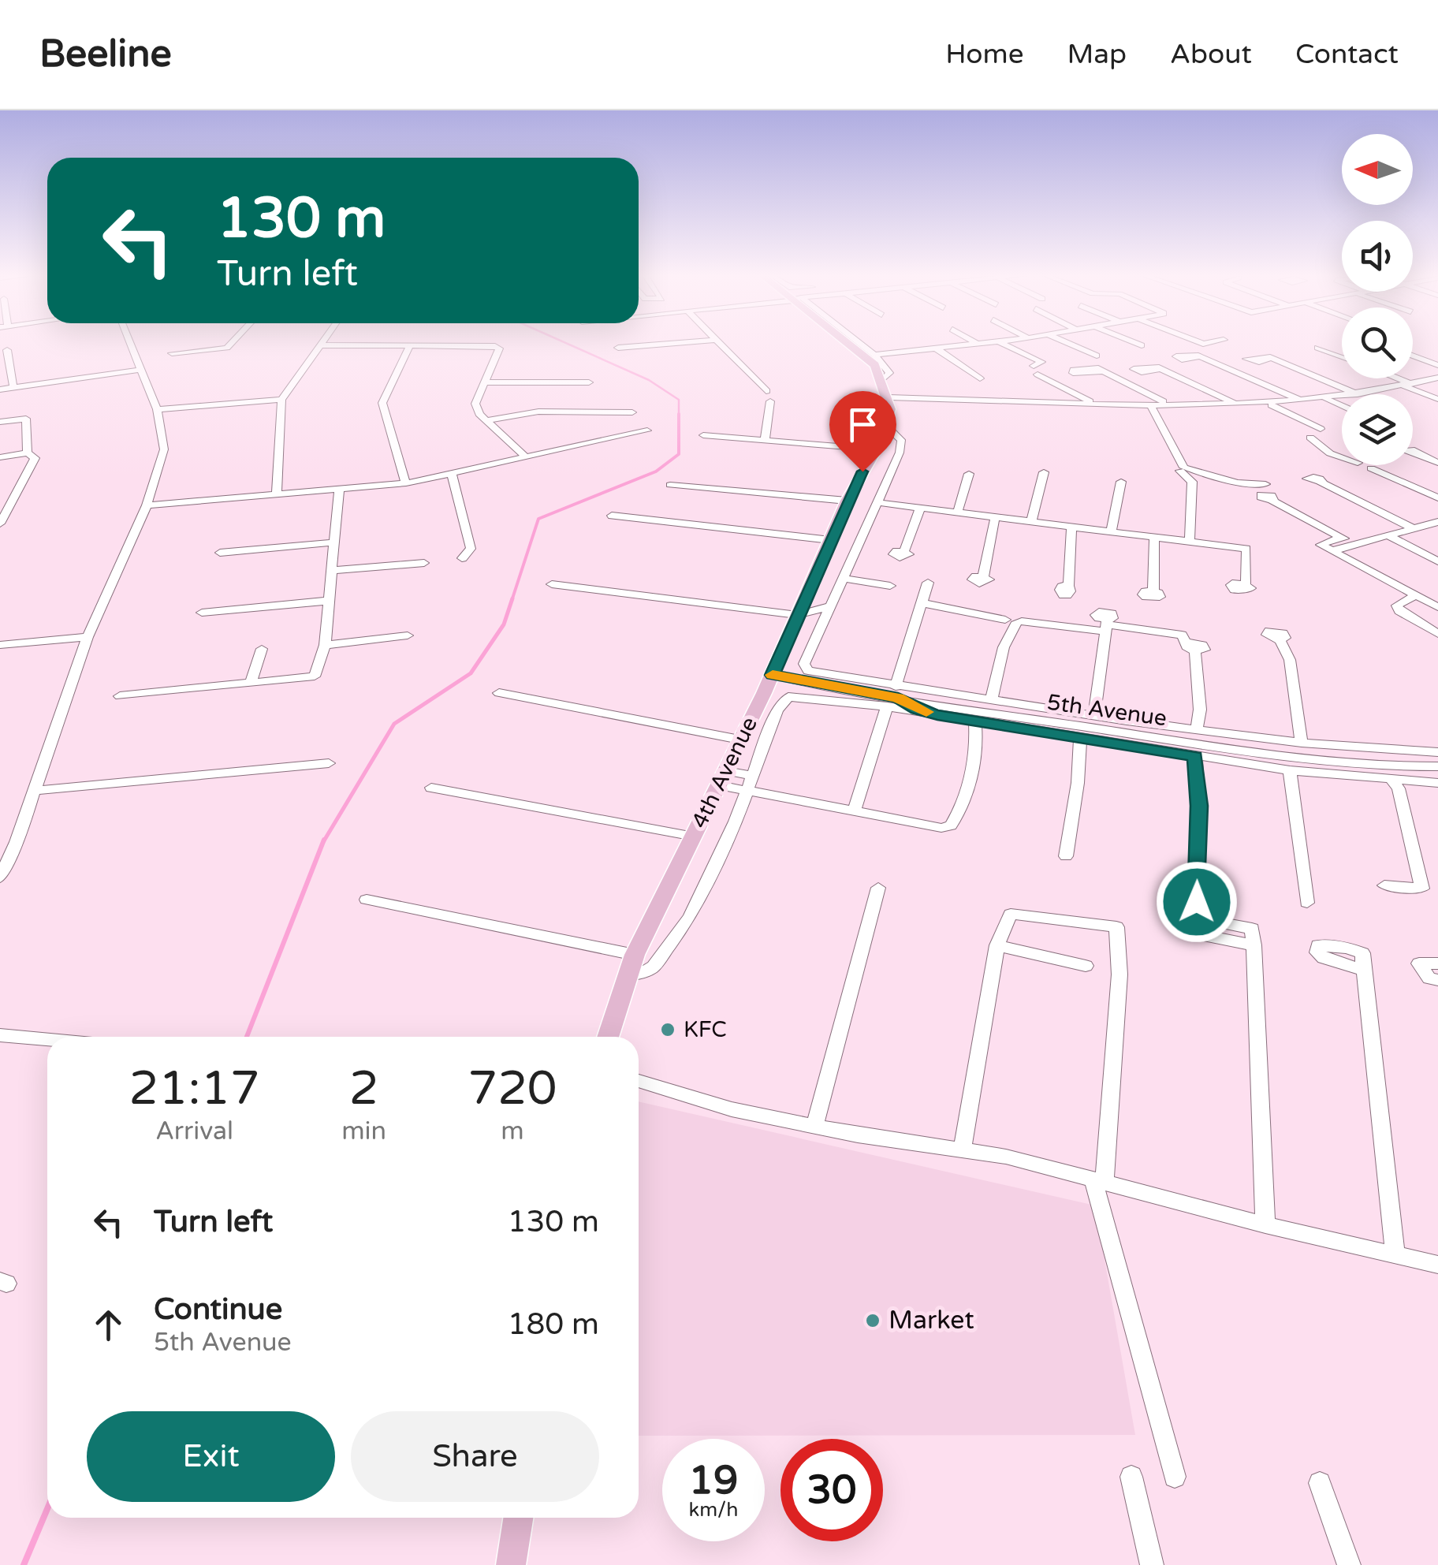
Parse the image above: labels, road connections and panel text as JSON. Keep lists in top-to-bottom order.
{
  "streets": {
    "main road": ["4th Avenue"],
    "street": ["5th Avenue"]
  },
  "crossings": [
    ["5th Avenue", "4th Avenue"]
  ],
  "places": ["KFC", "Market"],
  "north": "left",
  "page": {
    "header": "Beeline",
    "nav": [
      "Home",
      "Map",
      "About",
      "Contact"
    ],
    "turn": ["130 m", "Turn left"],
    "eta": [
      "21:17",
      "Arrival",
      "2",
      "min",
      "720",
      "m"
    ],
    "list": [
      {
        "name": "Turn left",
        "value": "130 m"
      },
      {
        "name": "Continue",
        "note": "5th Avenue",
        "value": "180 m"
      }
    ],
    "buttons": ["Exit", "Share"],
    "speed": "19 km/h",
    "limit": "30"
  }
}
